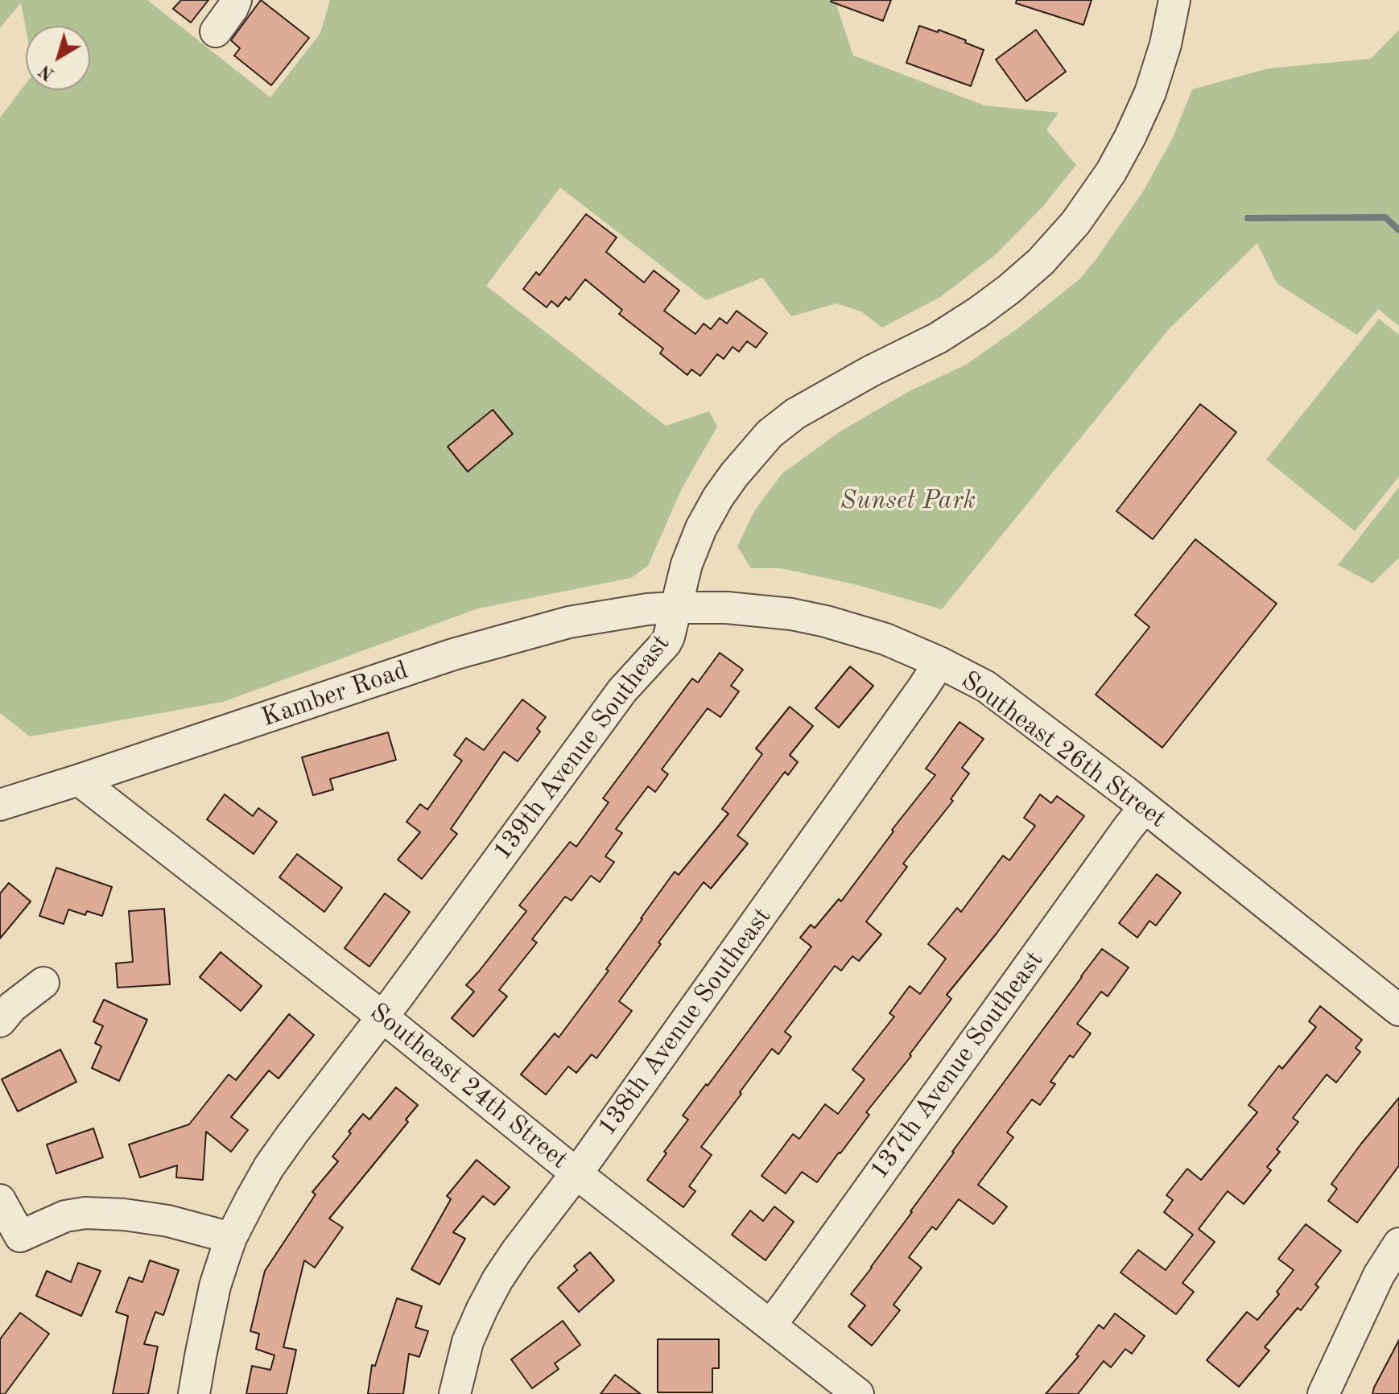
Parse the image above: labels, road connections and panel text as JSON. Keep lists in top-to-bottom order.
{
  "streets": {
    "street": [
      "Kamber Road",
      "139th Avenue Southeast",
      "Southeast 26th Street",
      "138th Avenue Southeast",
      "137th Avenue Southeast",
      "Southeast 24th Street"
    ]
  },
  "crossings": [
    ["Kamber Road", "139th Avenue Southeast"],
    ["Kamber Road", "Southeast 26th Street"],
    ["Kamber Road", "Southeast 24th Street"],
    ["139th Avenue Southeast", "Southeast 26th Street"],
    ["139th Avenue Southeast", "Southeast 24th Street"],
    ["Southeast 26th Street", "138th Avenue Southeast"],
    ["Southeast 26th Street", "137th Avenue Southeast"],
    ["138th Avenue Southeast", "Southeast 24th Street"],
    ["137th Avenue Southeast", "Southeast 24th Street"]
  ],
  "parks": ["Sunset Park"],
  "north": "bottom left"
}
